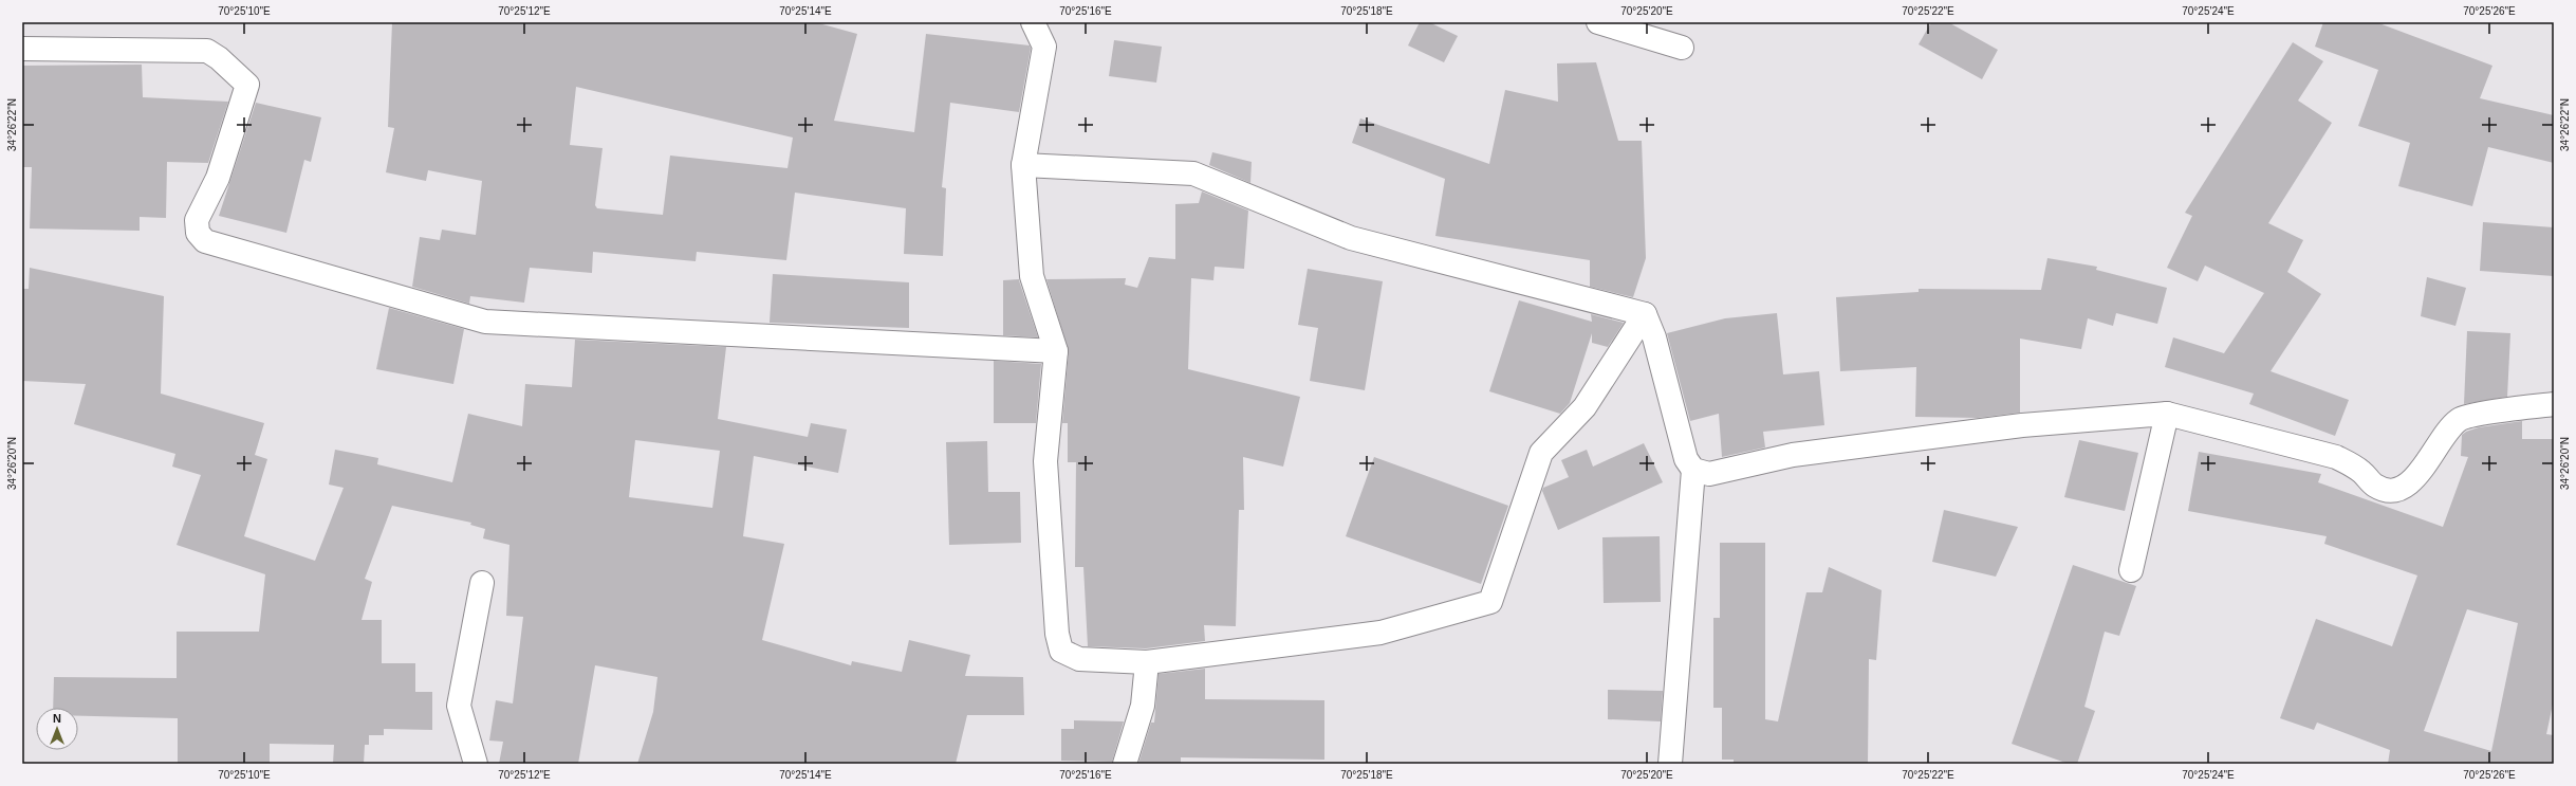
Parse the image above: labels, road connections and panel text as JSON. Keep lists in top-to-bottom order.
{
  "north": "top",
  "coordinates": [
    "70°25'10\"E",
    "70°25'12\"E",
    "70°25'14\"E",
    "70°25'16\"E",
    "70°25'18\"E",
    "70°25'20\"E",
    "70°25'22\"E",
    "70°25'24\"E",
    "70°25'26\"E",
    "34°26'22\"N",
    "34°26'20\"N"
  ]
}
